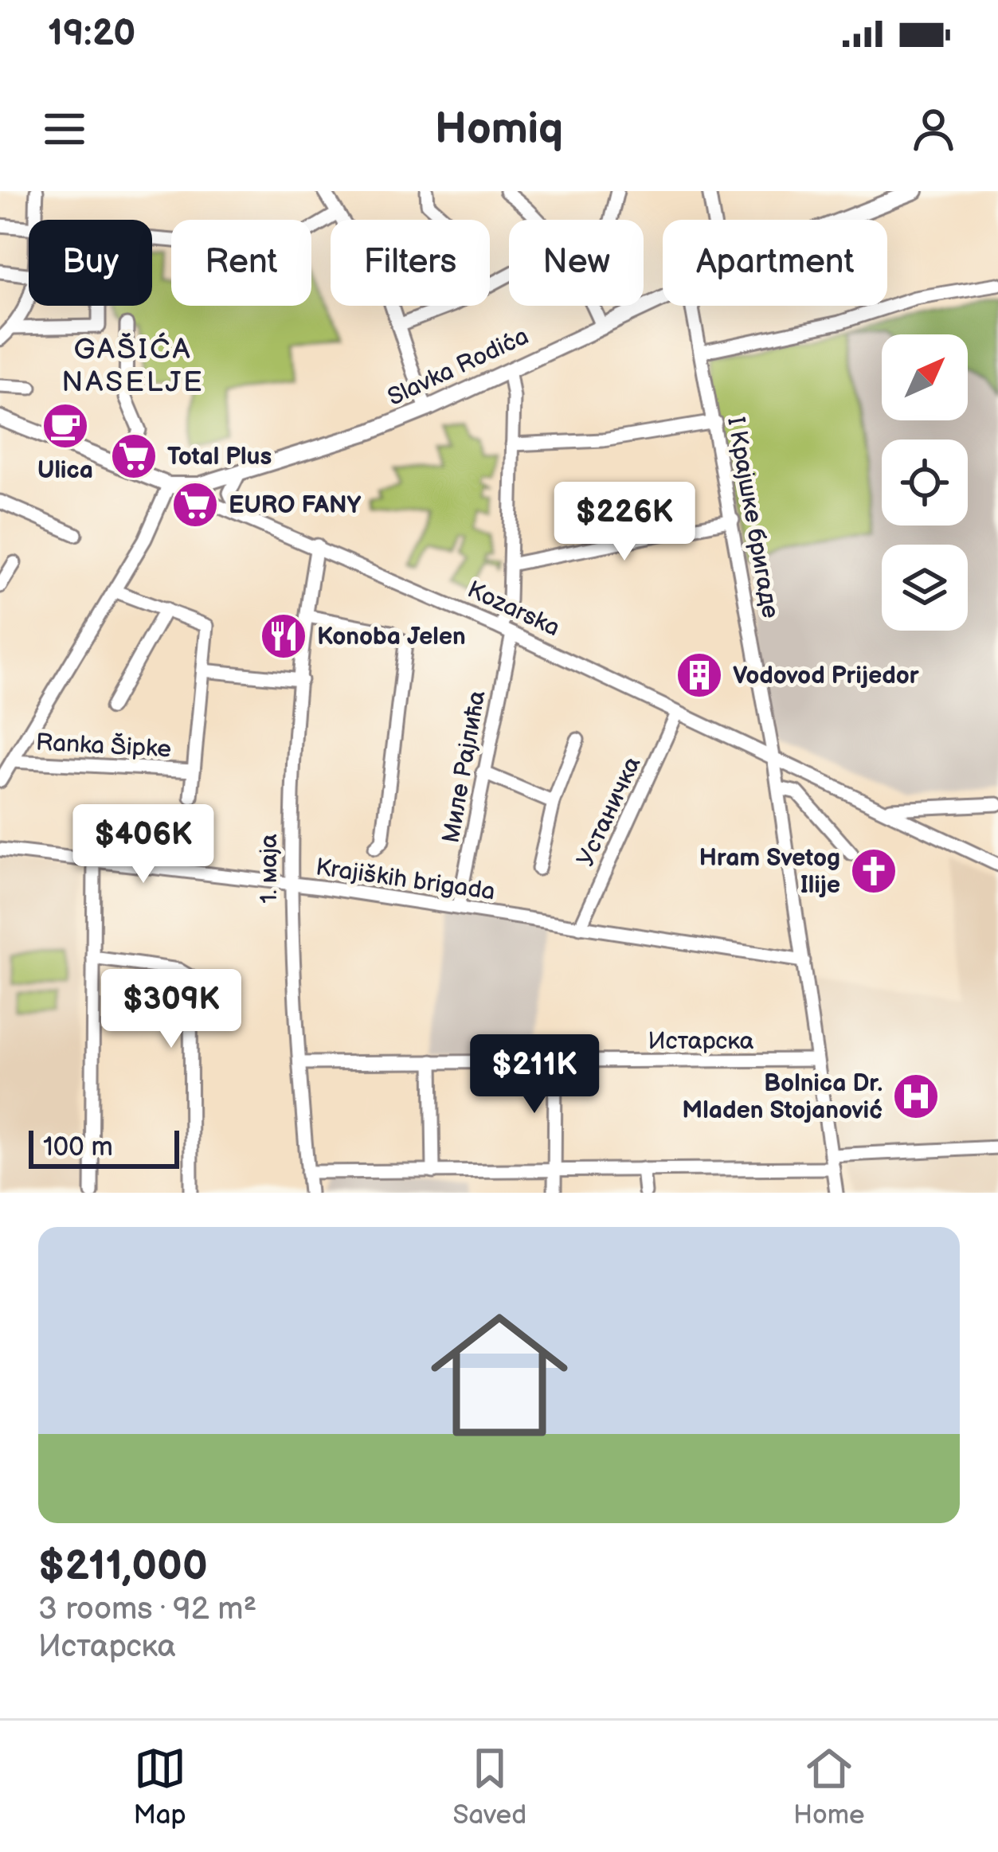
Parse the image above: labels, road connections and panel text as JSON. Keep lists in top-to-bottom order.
{
  "streets": {
    "main road": ["Slavka Rodića", "Kozarska"],
    "street": [
      "I Крајшке бригаде",
      "Ranka Šipke",
      "Миле Рајлића",
      "Устаничка",
      "1. маја",
      "Krajiških brigada",
      "Истарска"
    ]
  },
  "crossings": [
    ["Slavka Rodića", "Kozarska"],
    ["Slavka Rodića", "Миле Рајлића"],
    ["I Крајшке бригаде", "Kozarska"],
    ["I Крајшке бригаде", "Krajiških brigada"],
    ["I Крајшке бригаде", "Истарска"],
    ["Kozarska", "Миле Рајлића"],
    ["Kozarska", "Устаничка"],
    ["Kozarska", "1. маја"],
    ["Миле Рајлића", "Krajiških brigada"],
    ["Устаничка", "Krajiških brigada"],
    ["1. маја", "Krajiških brigada"],
    ["1. маја", "Истарска"]
  ],
  "districts": ["GAŠIĆA NASELJE"],
  "places": {
    "cafe": ["Ulica"],
    "supermarket": ["Total Plus", "EURO FANY"],
    "restaurant": ["Konoba Jelen"],
    "building": ["Vodovod Prijedor"],
    "church": ["Hram Svetog Ilije"],
    "hospital": ["Bolnica Dr. Mladen Stojanović"]
  },
  "scale_bar": "100 m",
  "north": "top right",
  "page": {
    "status": "19:20",
    "header": "Homiq",
    "chip": [
      "Buy",
      "Rent",
      "Filters",
      "New",
      "Apartment"
    ],
    "price": [
      "$226K",
      "$406K",
      "$309K",
      "$211K"
    ],
    "scale": "100 m",
    "list": [
      {
        "name": "$211,000",
        "note": "3 rooms · 92 m² · Истарска"
      }
    ],
    "tabs": ["Map", "Saved", "Home"]
  }
}
